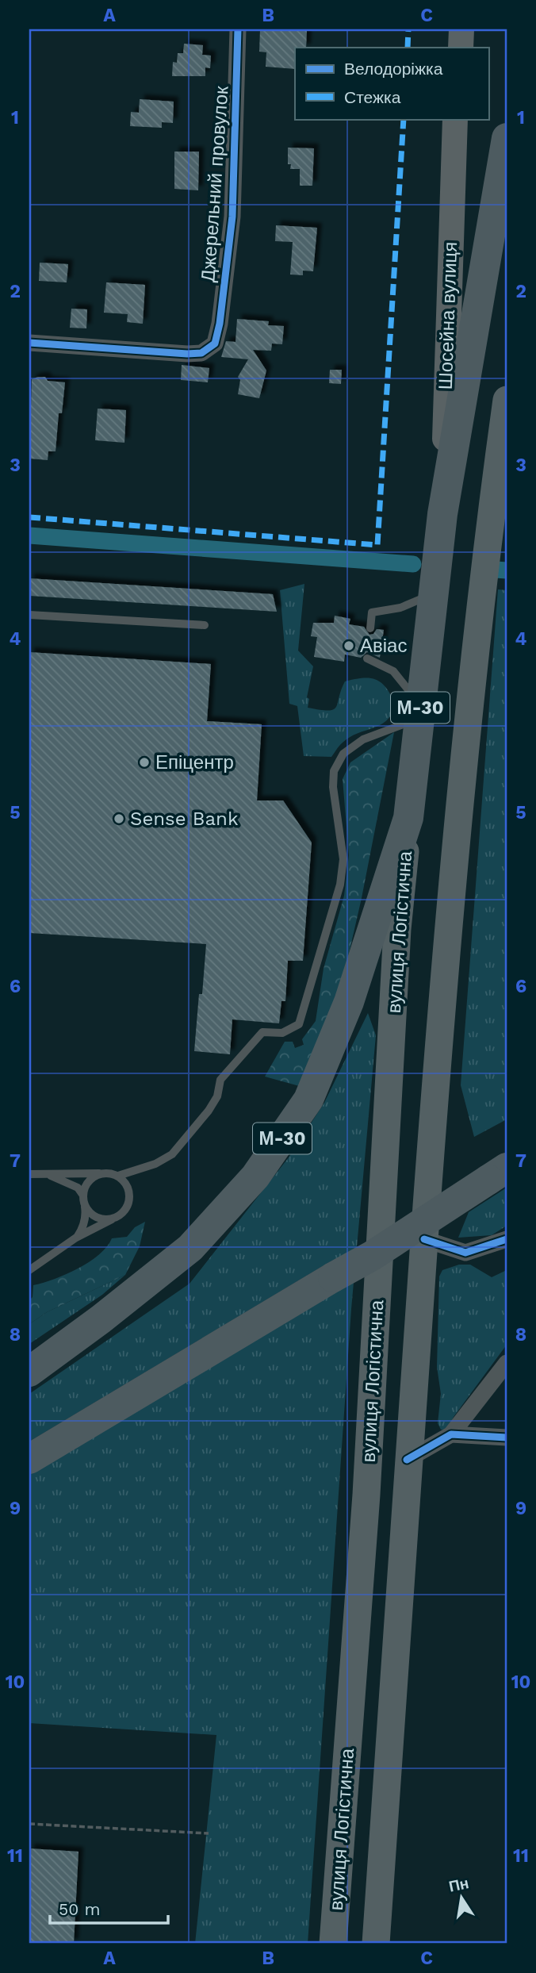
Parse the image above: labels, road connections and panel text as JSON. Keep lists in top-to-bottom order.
{
  "streets": {
    "highway": ["М-30"],
    "main road": ["Шосейна вулиця", "вулиця Логістична"],
    "street": ["Джерельний провулок"]
  },
  "crossings": [
    ["Шосейна вулиця", "М-30"],
    ["М-30", "вулиця Логістична"]
  ],
  "places": ["Авіас", "Епіцентр", "Sense Bank"],
  "legend": ["Велодоріжка", "Стежка"],
  "scale_bar": "50 m",
  "north": "top",
  "grid": {
    "columns": ["A", "B", "C"],
    "rows": [
      "1",
      "2",
      "3",
      "4",
      "5",
      "6",
      "7",
      "8",
      "9",
      "10",
      "11"
    ]
  }
}
